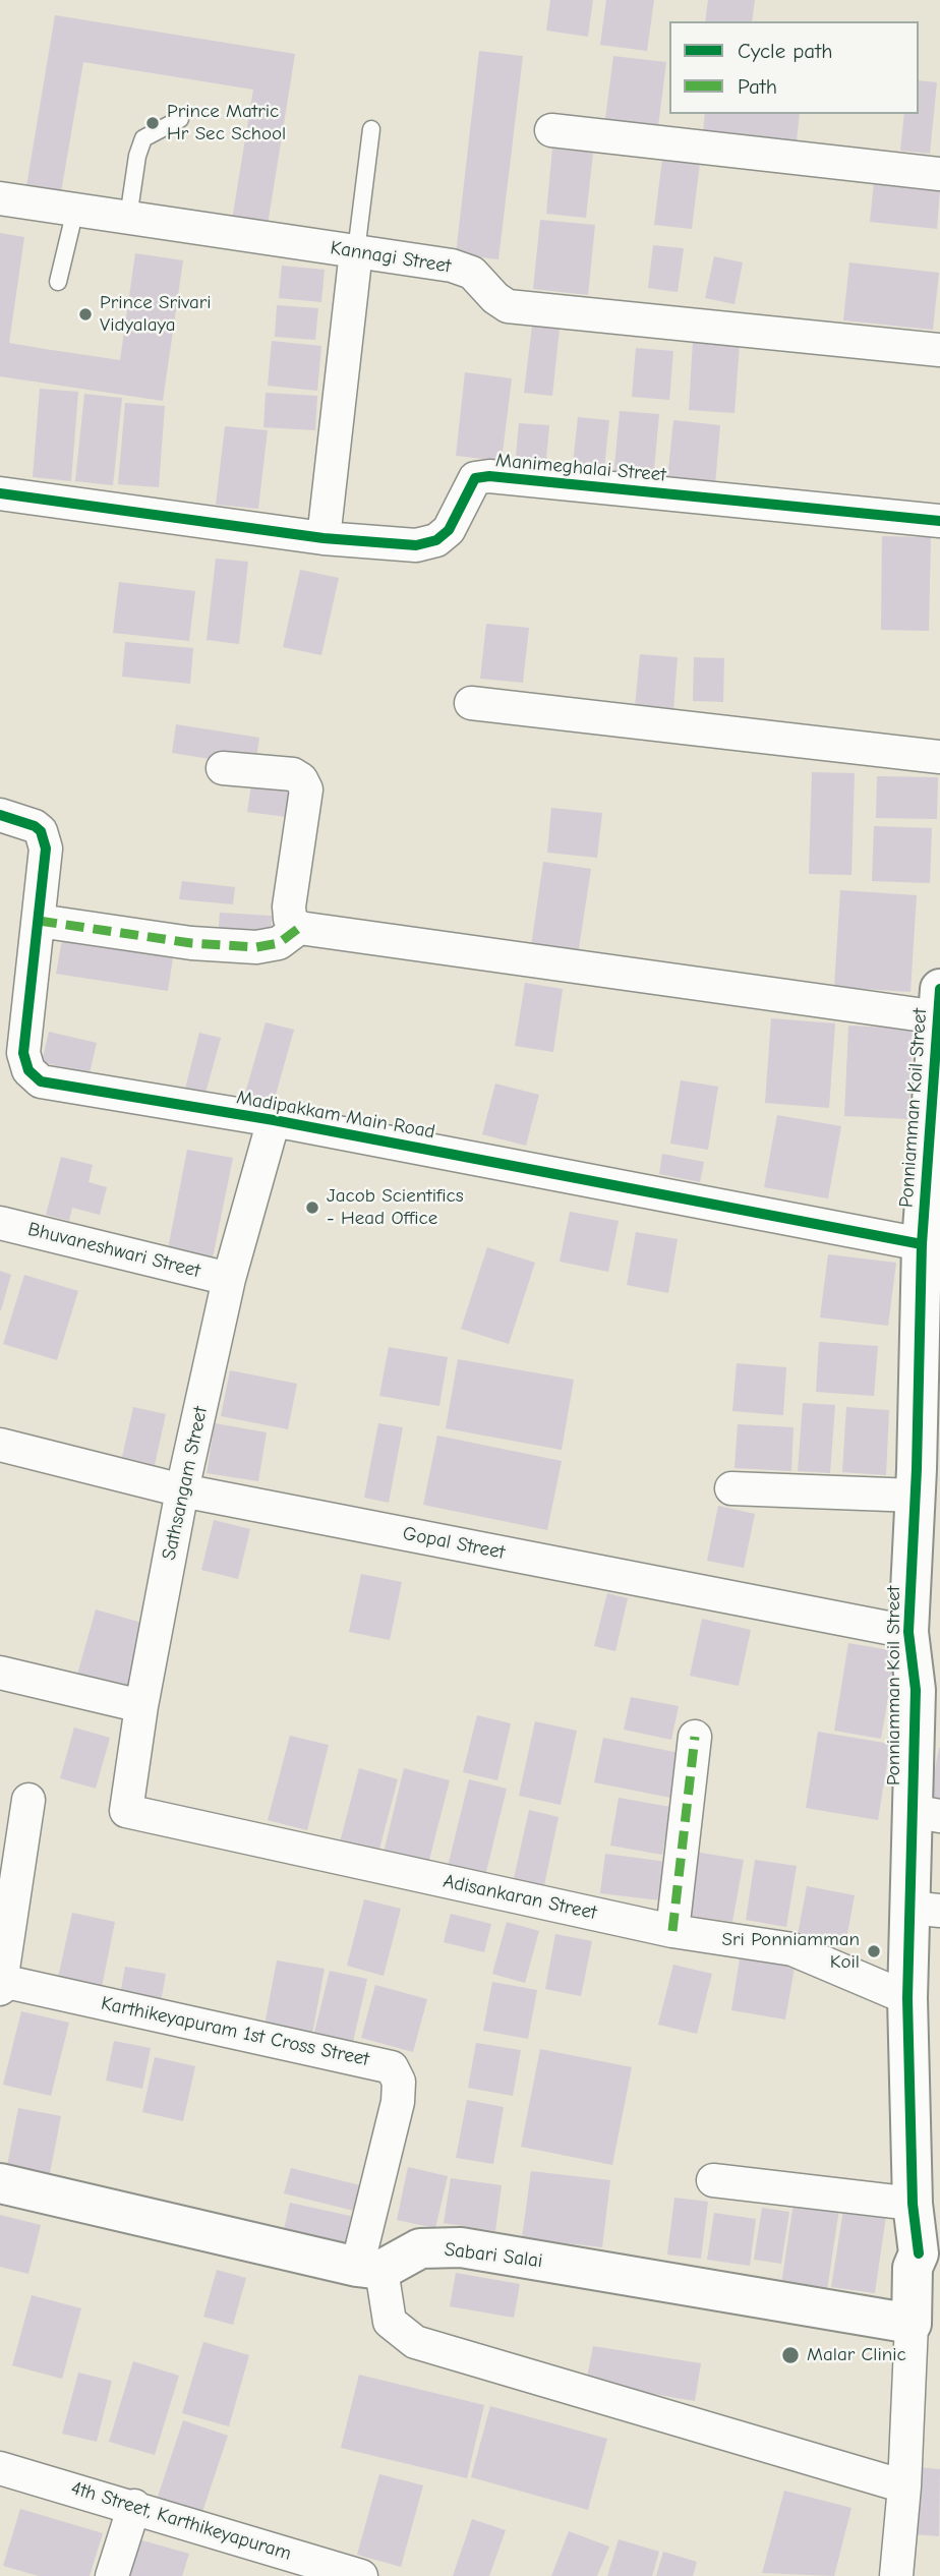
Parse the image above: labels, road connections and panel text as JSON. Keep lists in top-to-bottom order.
{
  "streets": {
    "street": [
      "Kannagi Street",
      "Manimeghalai Street",
      "Ponniamman Koil Street",
      "Madipakkam Main Road",
      "Bhuvaneshwari Street",
      "Sathsangam Street",
      "Gopal Street",
      "Adisankaran Street",
      "Karthikeyapuram 1st Cross Street",
      "Sabari Salai",
      "4th Street, Karthikeyapuram"
    ]
  },
  "crossings": [
    ["Ponniamman Koil Street", "Madipakkam Main Road"],
    ["Ponniamman Koil Street", "Gopal Street"],
    ["Ponniamman Koil Street", "Adisankaran Street"],
    ["Ponniamman Koil Street", "Sabari Salai"],
    ["Madipakkam Main Road", "Sathsangam Street"],
    ["Bhuvaneshwari Street", "Sathsangam Street"],
    ["Sathsangam Street", "Gopal Street"],
    ["Sathsangam Street", "Adisankaran Street"],
    ["Karthikeyapuram 1st Cross Street", "Sabari Salai"]
  ],
  "places": [
    "Prince Matric Hr Sec School",
    "Prince Srivari Vidyalaya",
    "Jacob Scientifics - Head Office",
    "Sri Ponniamman Koil",
    "Malar Clinic"
  ],
  "legend": ["Cycle path", "Path"]
}
